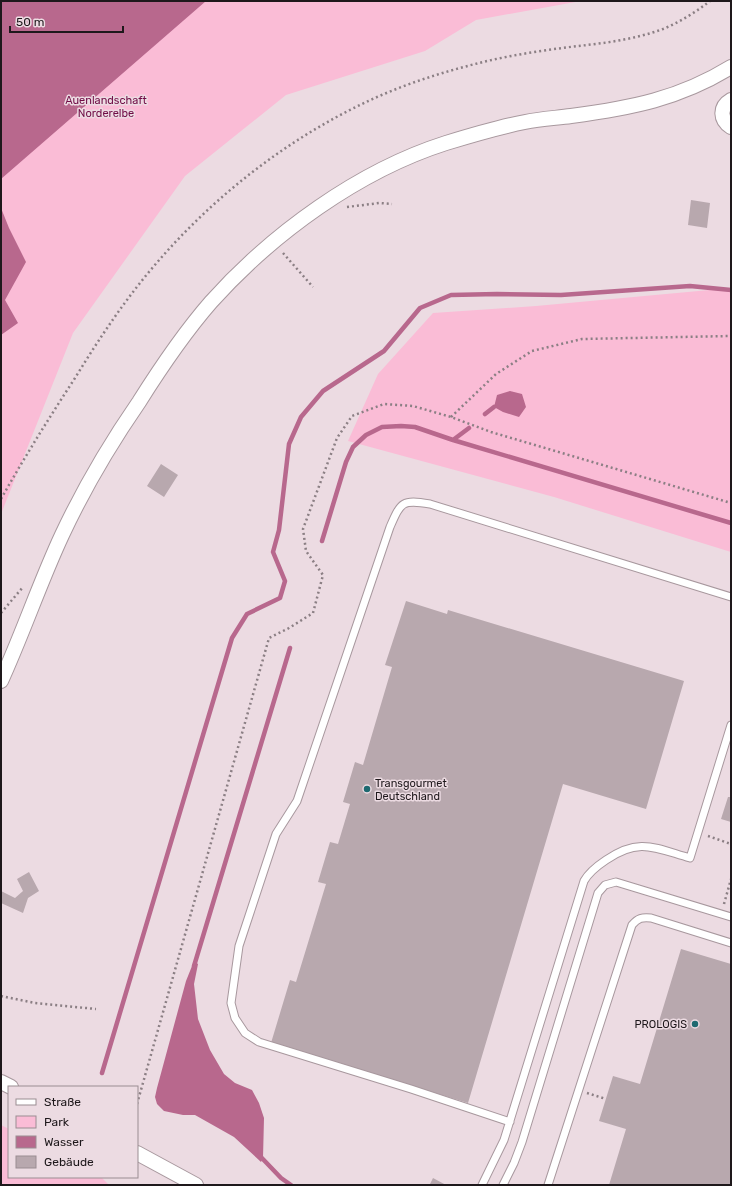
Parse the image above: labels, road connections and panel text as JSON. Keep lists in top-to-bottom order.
{
  "parks": ["Auenlandschaft Norderelbe"],
  "places": ["Transgourmet Deutschland", "PROLOGIS"],
  "legend": [
    "Straße",
    "Park",
    "Wasser",
    "Gebäude"
  ],
  "scale_bar": "50 m"
}
